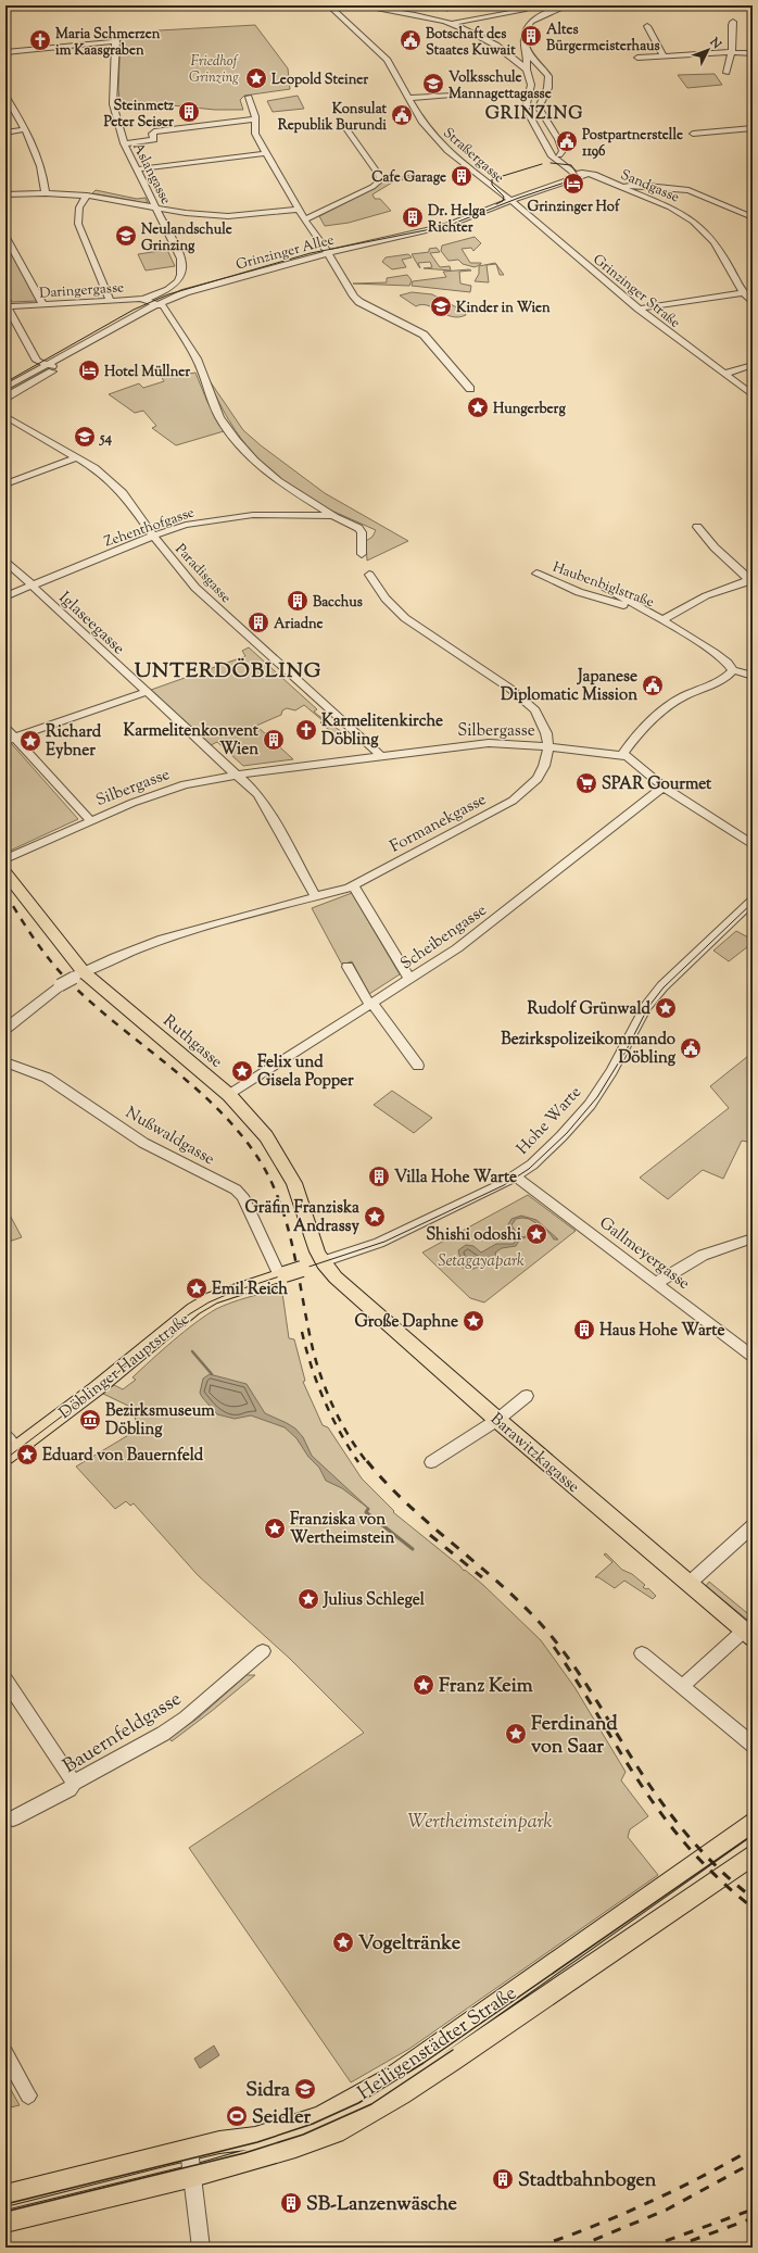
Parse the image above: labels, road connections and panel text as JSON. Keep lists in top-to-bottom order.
{
  "streets": {
    "main road": [
      "Ruthgasse",
      "Döblinger Hauptstraße",
      "Barawitzkagasse",
      "Heiligenstädter Straße"
    ],
    "street": [
      "Straßergasse",
      "Aslangasse",
      "Sandgasse",
      "Grinzinger Allee",
      "Daringergasse",
      "Grinzinger Straße",
      "Zehenthofgasse",
      "Paradisgasse",
      "Haubenbiglstraße",
      "Iglaseegasse",
      "Silbergasse",
      "Formanekgasse",
      "Scheibengasse",
      "Hohe Warte",
      "Nußwaldgasse",
      "Gallmeyergasse",
      "Bauernfeldgasse"
    ]
  },
  "crossings": [
    ["Straßergasse", "Grinzinger Allee"],
    ["Straßergasse", "Grinzinger Straße"],
    ["Aslangasse", "Daringergasse"],
    ["Sandgasse", "Grinzinger Allee"],
    ["Grinzinger Allee", "Daringergasse"],
    ["Grinzinger Allee", "Grinzinger Straße"],
    ["Zehenthofgasse", "Paradisgasse"],
    ["Zehenthofgasse", "Iglaseegasse"],
    ["Paradisgasse", "Silbergasse"],
    ["Iglaseegasse", "Silbergasse"],
    ["Iglaseegasse", "Formanekgasse"],
    ["Silbergasse", "Formanekgasse"],
    ["Silbergasse", "Scheibengasse"],
    ["Formanekgasse", "Ruthgasse"],
    ["Scheibengasse", "Ruthgasse"],
    ["Ruthgasse", "Hohe Warte"],
    ["Ruthgasse", "Döblinger Hauptstraße"],
    ["Ruthgasse", "Barawitzkagasse"],
    ["Hohe Warte", "Gallmeyergasse"],
    ["Hohe Warte", "Döblinger Hauptstraße"],
    ["Hohe Warte", "Barawitzkagasse"],
    ["Nußwaldgasse", "Döblinger Hauptstraße"],
    ["Döblinger Hauptstraße", "Barawitzkagasse"]
  ],
  "districts": ["GRINZING", "UNTERDÖBLING"],
  "parks": ["Friedhof Grinzing", "Setagayapark", "Wertheimsteinpark"],
  "places": {
    "building": [
      "Altes Bürgermeisterhaus",
      "Steinmetz Peter Seiser",
      "Cafe Garage",
      "Dr. Helga Richter",
      "Bacchus",
      "Ariadne",
      "Karmelitenkonvent Wien",
      "Villa Hohe Warte",
      "Haus Hohe Warte",
      "Stadtbahnbogen",
      "SB-Lanzenwäsche"
    ],
    "church": ["Maria Schmerzen im Kaasgraben", "Karmelitenkirche Döbling"],
    "public building": [
      "Botschaft des Staates Kuwait",
      "Konsulat Republik Burundi",
      "Postpartnerstelle 1196",
      "Japanese Diplomatic Mission",
      "Bezirkspolizeikommando Döbling"
    ],
    "place": [
      "Leopold Steiner",
      "Hungerberg",
      "Richard Eybner",
      "Rudolf Grünwald",
      "Felix und Gisela Popper",
      "Gräfin Franziska Andrassy",
      "Shishi odoshi",
      "Emil Reich",
      "Große Daphne",
      "Eduard von Bauernfeld",
      "Franziska von Wertheimstein",
      "Julius Schlegel",
      "Franz Keim",
      "Ferdinand von Saar",
      "Vogeltränke"
    ],
    "school or university": [
      "Volksschule Mannagettagasse",
      "Neulandschule Grinzing",
      "Kinder in Wien",
      "54",
      "Sidra"
    ],
    "hotel": ["Grinzinger Hof", "Hotel Müllner"],
    "supermarket": ["SPAR Gourmet"],
    "museum": ["Bezirksmuseum Döbling"],
    "sports": ["Seidler"]
  },
  "north": "top right"
}
